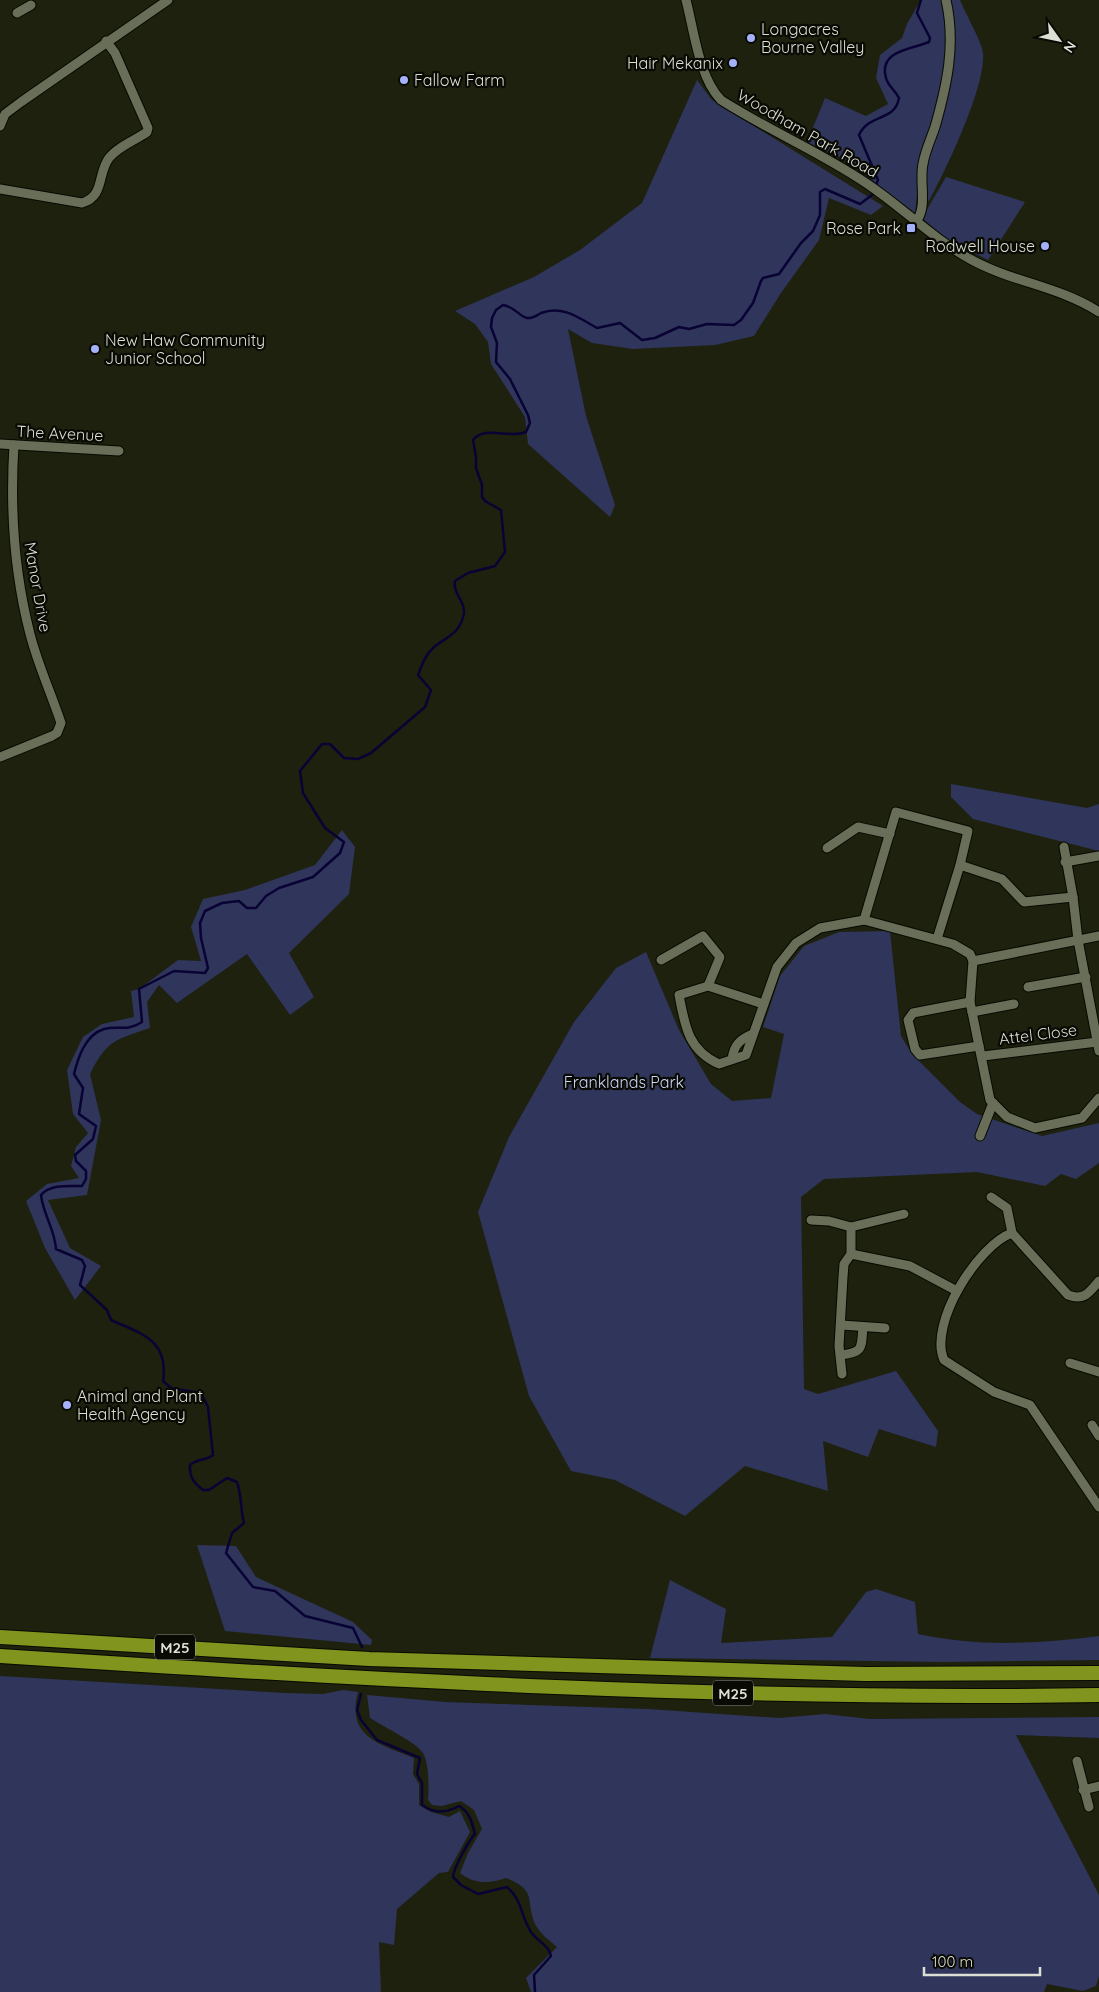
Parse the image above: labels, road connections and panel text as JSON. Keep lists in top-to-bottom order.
{
  "streets": {
    "highway": ["M25"],
    "street": [
      "Woodham Park Road",
      "The Avenue",
      "Manor Drive",
      "Attel Close"
    ]
  },
  "crossings": [
    ["The Avenue", "Manor Drive"]
  ],
  "parks": ["Franklands Park"],
  "places": {
    "other": [
      "Longacres Bourne Valley",
      "Hair Mekanix",
      "Fallow Farm",
      "Rodwell House",
      "New Haw Community Junior School",
      "Animal and Plant Health Agency"
    ],
    "transit": ["Rose Park"]
  },
  "scale_bar": "100 m",
  "north": "bottom right"
}
